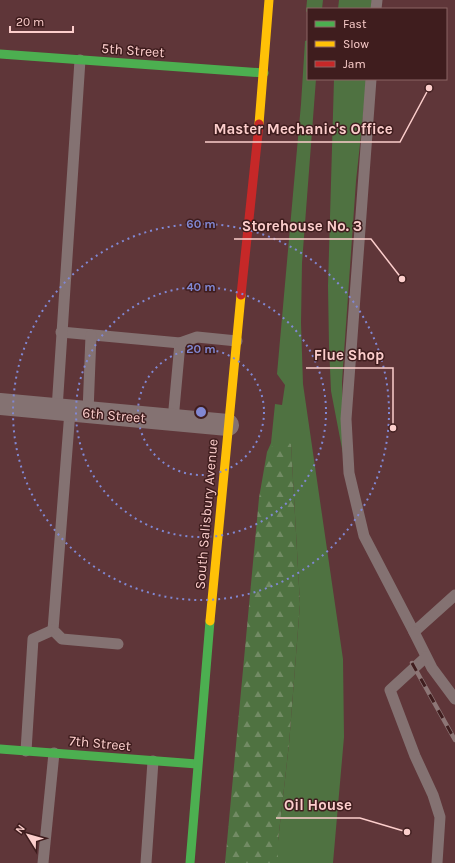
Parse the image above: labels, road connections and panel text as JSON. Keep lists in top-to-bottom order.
{
  "streets": {
    "main road": ["5th Street", "South Salisbury Avenue", "7th Street"],
    "street": ["6th Street"]
  },
  "crossings": [
    ["5th Street", "South Salisbury Avenue"],
    ["6th Street", "South Salisbury Avenue"],
    ["South Salisbury Avenue", "7th Street"]
  ],
  "places": [
    "Master Mechanic's Office",
    "Storehouse No. 3",
    "Flue Shop",
    "Oil House"
  ],
  "legend": ["Fast", "Slow", "Jam"],
  "scale_bar": "20 m",
  "north": "top left",
  "rings": ["60 m", "40 m", "20 m"]
}
